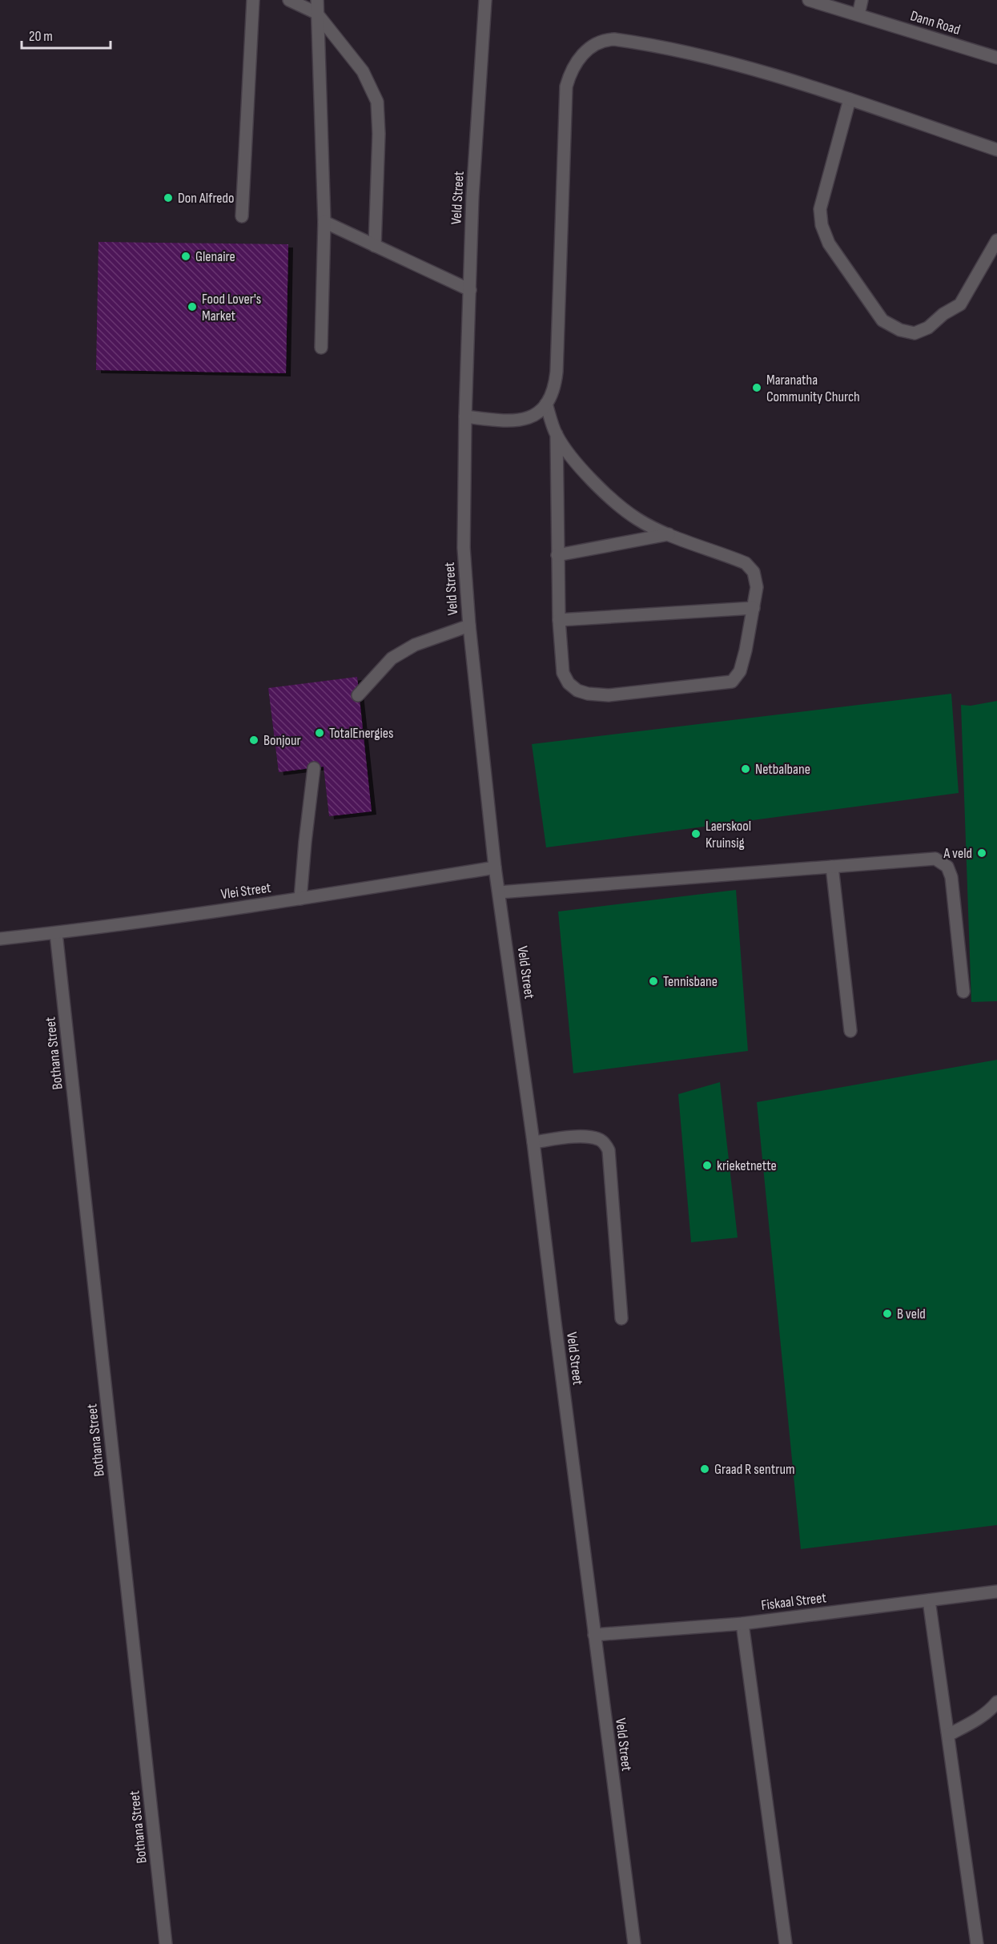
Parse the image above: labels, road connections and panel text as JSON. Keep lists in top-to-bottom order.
{
  "streets": {
    "street": [
      "Dann Road",
      "Veld Street",
      "Vlei Street",
      "Bothana Street",
      "Fiskaal Street"
    ]
  },
  "crossings": [
    ["Veld Street", "Vlei Street"],
    ["Veld Street", "Fiskaal Street"],
    ["Vlei Street", "Bothana Street"]
  ],
  "places": [
    "Don Alfredo",
    "Glenaire",
    "Food Lover's Market",
    "Maranatha Community Church",
    "TotalEnergies",
    "Bonjour",
    "Netbalbane",
    "Laerskool Kruinsig",
    "A veld",
    "Tennisbane",
    "krieketnette",
    "B veld",
    "Graad R sentrum"
  ],
  "scale_bar": "20 m"
}
